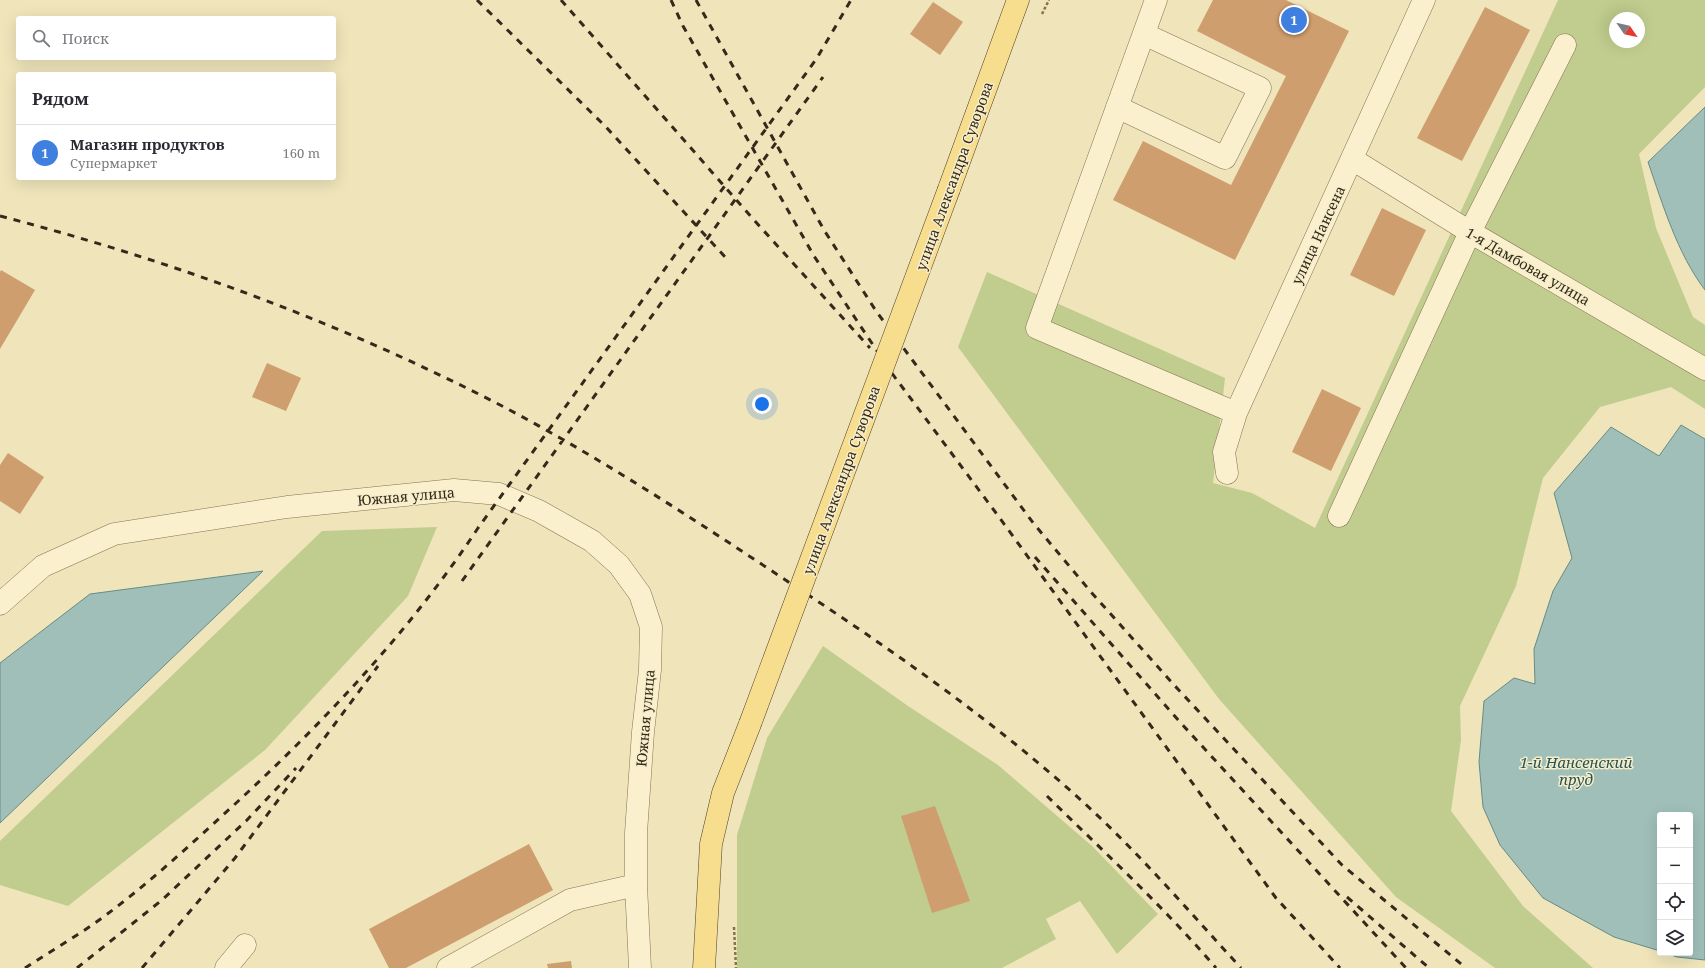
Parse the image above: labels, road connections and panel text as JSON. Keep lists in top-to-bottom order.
{
  "streets": {
    "main road": ["улица Александра Суворова"],
    "street": ["улица Нансена", "1-я Дамбовая улица", "Южная улица"]
  },
  "crossings": [
    ["улица Нансена", "1-я Дамбовая улица"]
  ],
  "water": ["1-й Нансенский пруд"],
  "north": "bottom right",
  "page": {
    "pins": "1",
    "search": "Поиск",
    "heading": "Рядом",
    "list": [
      {
        "mark": "1",
        "name": "Магазин продуктов",
        "note": "Супермаркет",
        "value": "160 m"
      }
    ],
    "map_buttons": ["+", "−"]
  }
}
